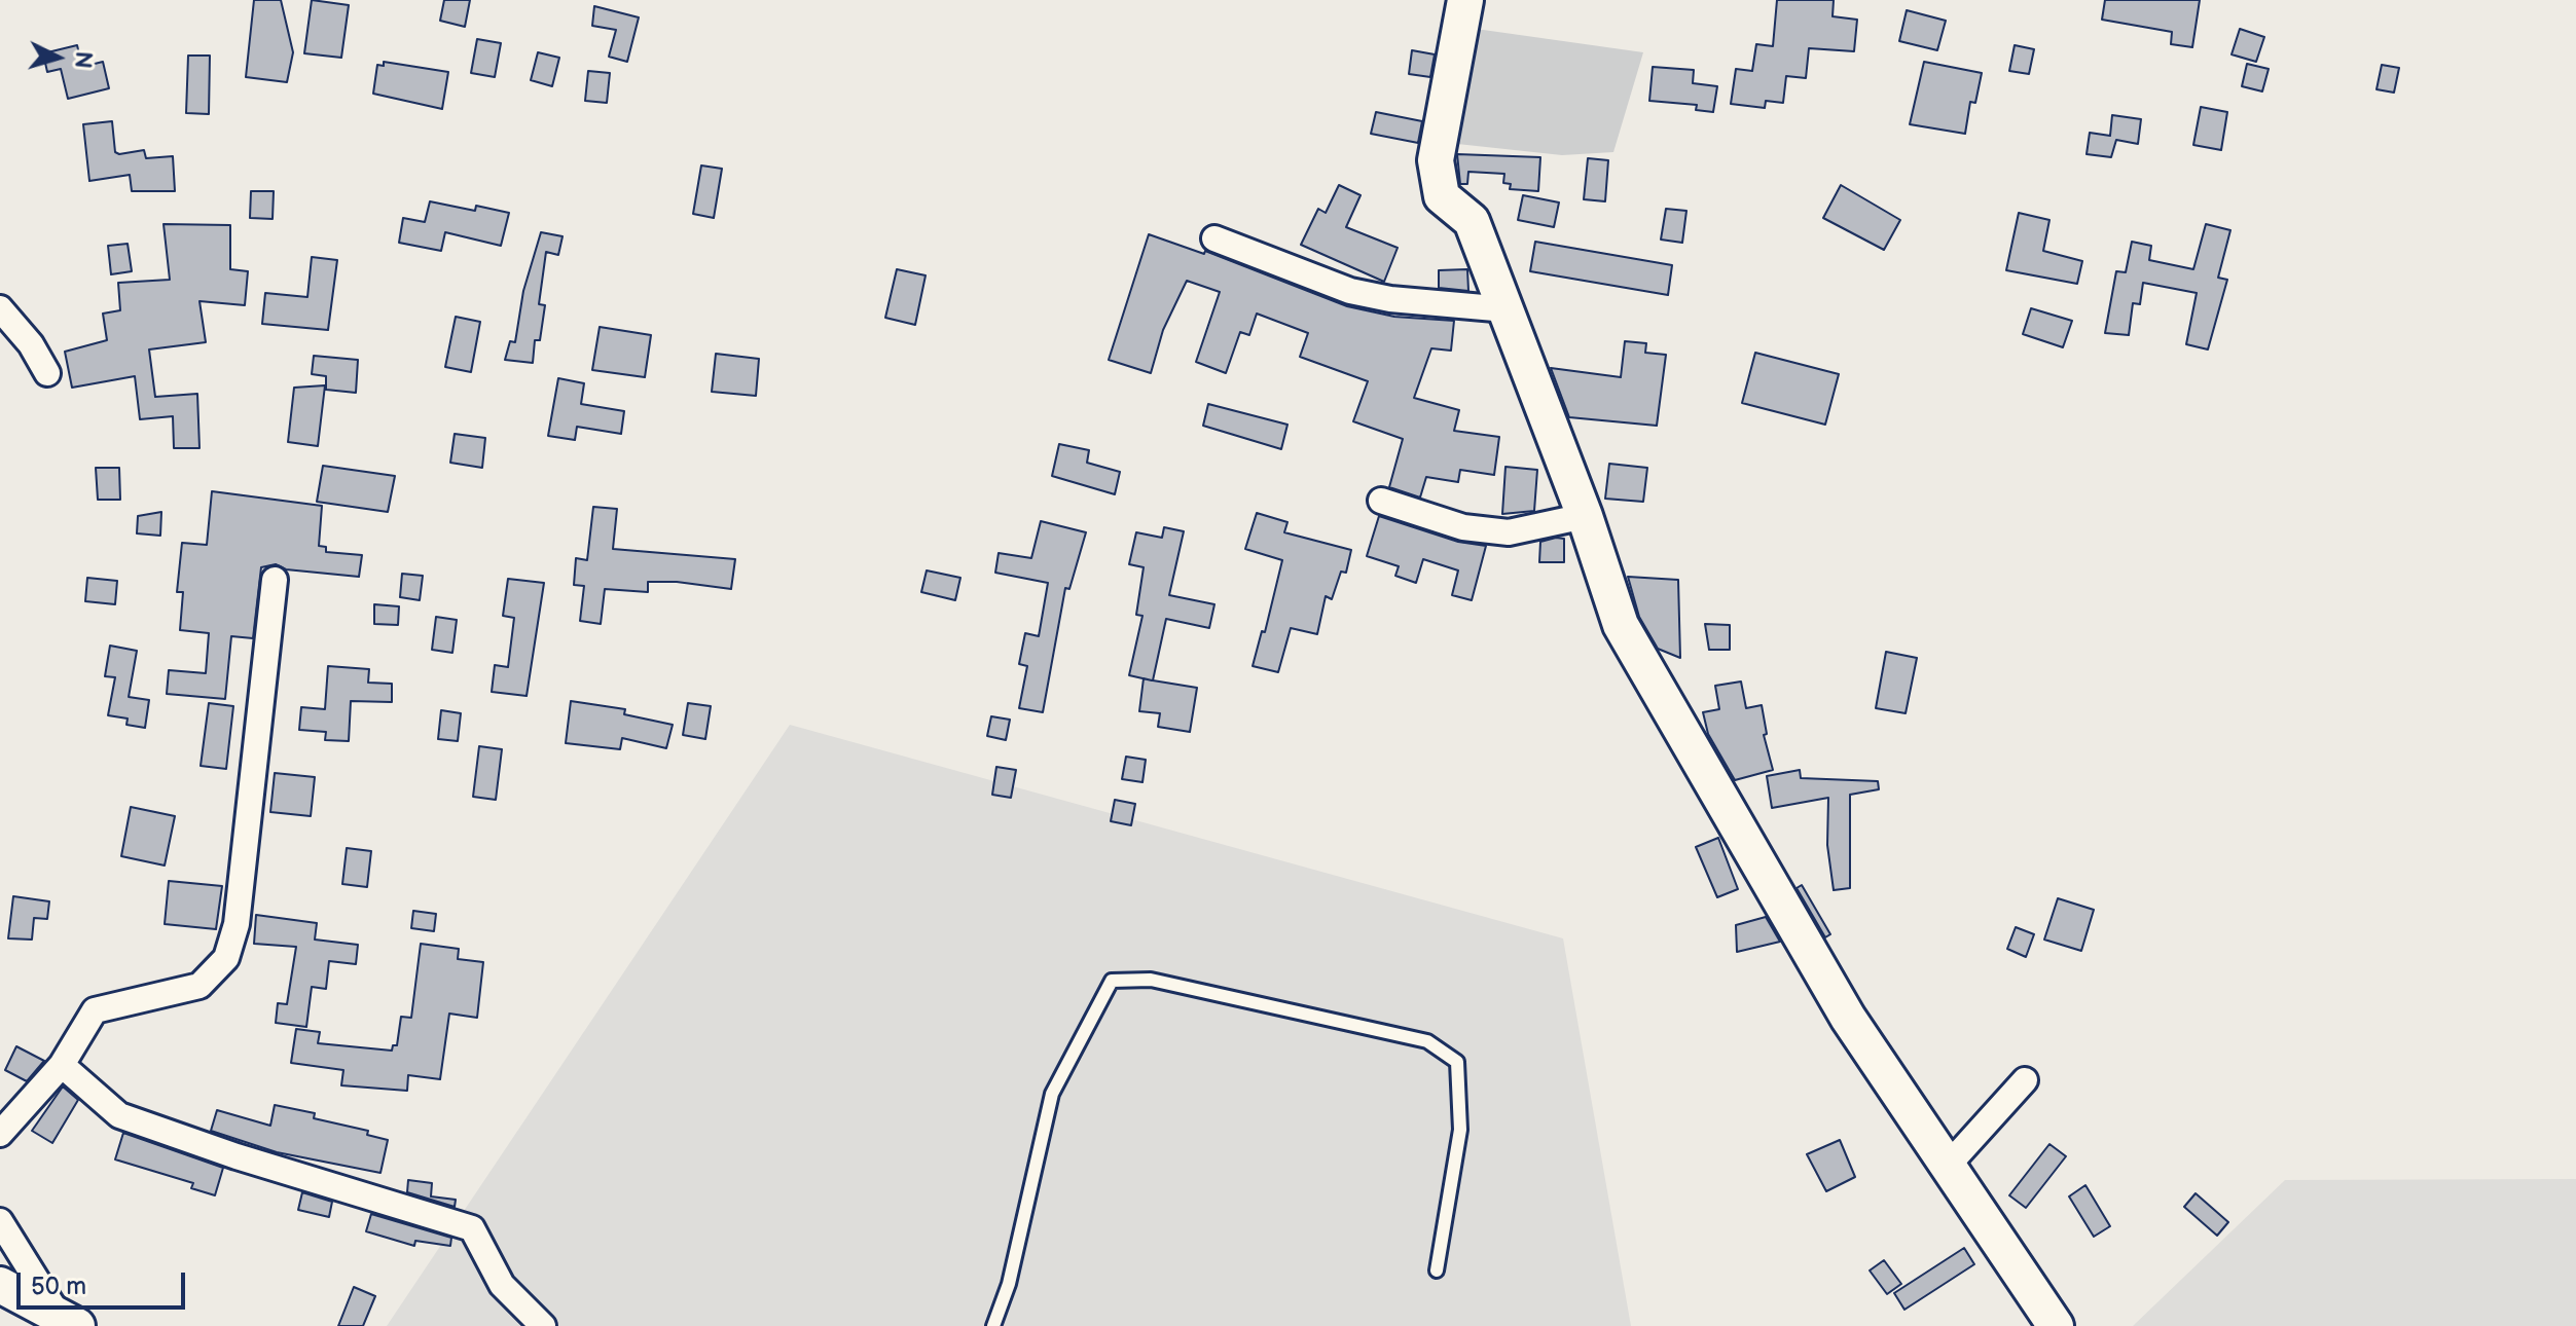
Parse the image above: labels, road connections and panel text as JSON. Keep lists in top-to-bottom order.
{
  "scale_bar": "50 m",
  "north": "right"
}
